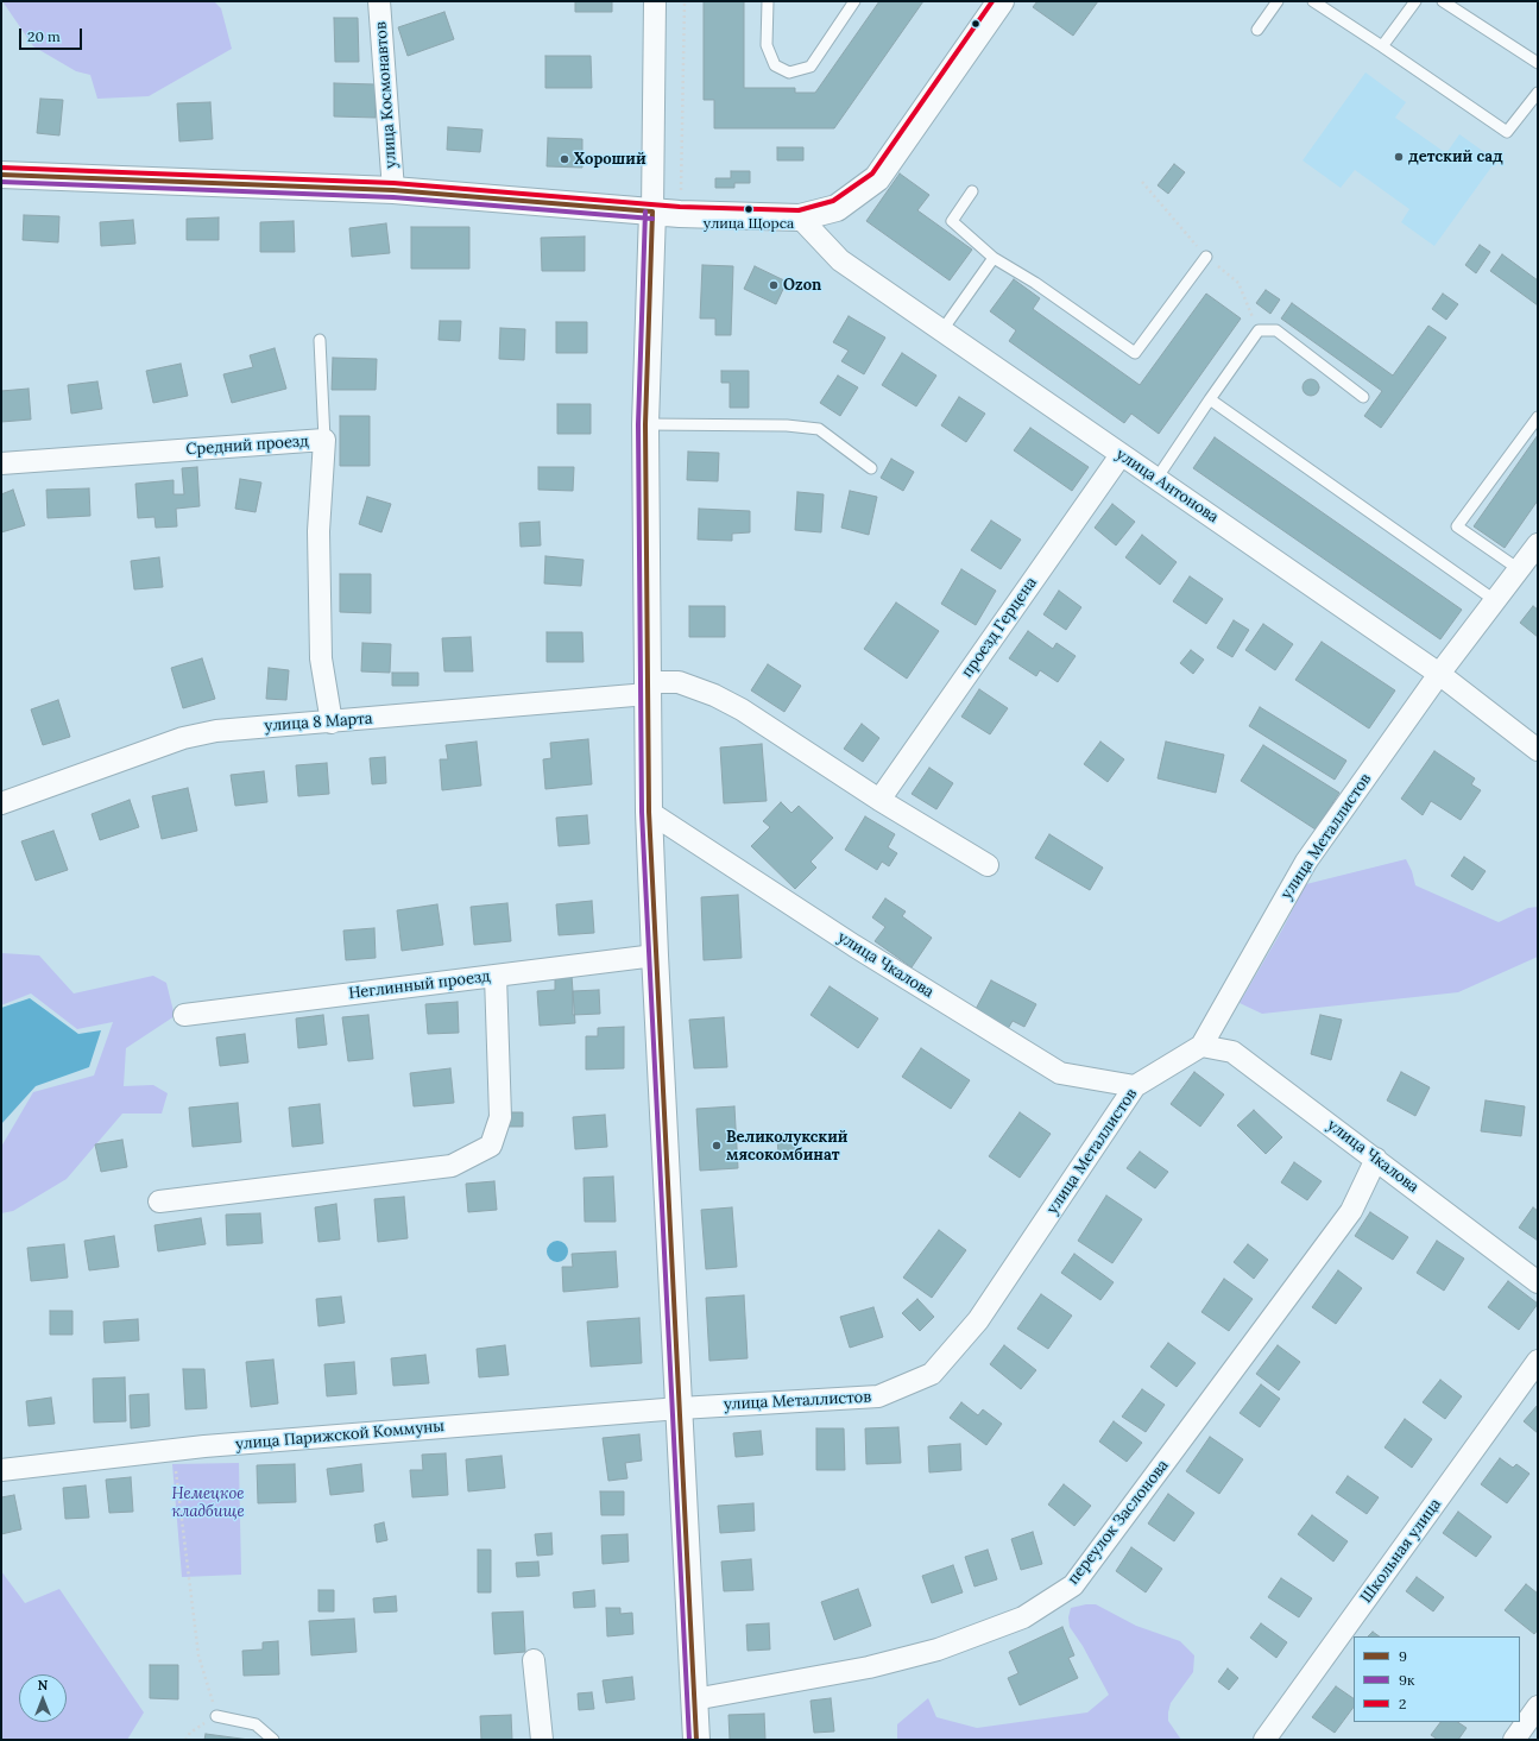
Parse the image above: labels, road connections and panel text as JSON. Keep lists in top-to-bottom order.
{
  "streets": {
    "street": [
      "улица Космонавтов",
      "Средний проезд",
      "улица Антонова",
      "проезд Герцена",
      "улица 8 Марта",
      "улица Металлистов",
      "улица Чкалова",
      "Неглинный проезд",
      "улица Парижской Коммуны",
      "переулок Заслонова",
      "Школьная улица"
    ]
  },
  "crossings": [
    ["Средний проезд", "улица 8 Марта"],
    ["улица Антонова", "проезд Герцена"],
    ["улица Антонова", "улица Металлистов"],
    ["улица Металлистов", "улица Чкалова"],
    ["улица Металлистов", "улица Парижской Коммуны"],
    ["улица Чкалова", "переулок Заслонова"]
  ],
  "parks": ["Немецкое кладбище"],
  "places": [
    "детский сад",
    "Хороший",
    "улица Щорса",
    "Ozon",
    "Великолукский мясокомбинат"
  ],
  "lines": ["transit line 2", "transit line 9", "transit line 9к"],
  "legend": ["9", "9к", "2"],
  "scale_bar": "20 m",
  "north": "top"
}
